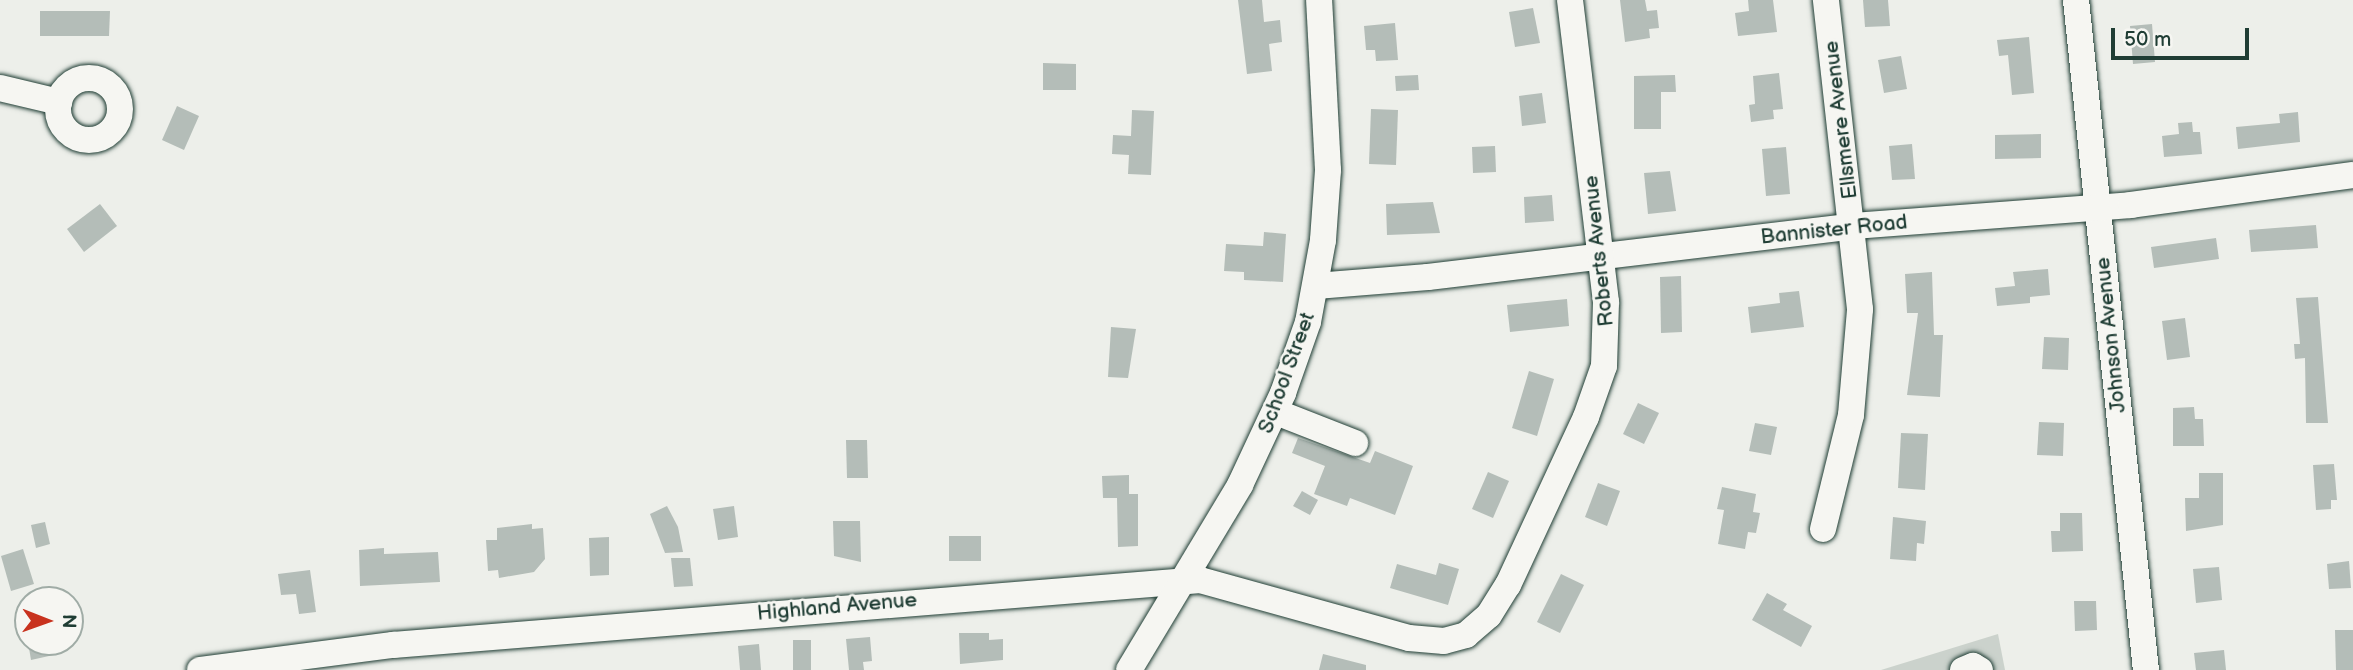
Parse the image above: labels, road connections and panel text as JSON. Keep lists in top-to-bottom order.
{
  "streets": {
    "street": [
      "Ellsmere Avenue",
      "Bannister Road",
      "Roberts Avenue",
      "Johnson Avenue",
      "School Street",
      "Highland Avenue"
    ]
  },
  "crossings": [
    ["Ellsmere Avenue", "Bannister Road"],
    ["Bannister Road", "Roberts Avenue"],
    ["Bannister Road", "Johnson Avenue"],
    ["Bannister Road", "School Street"],
    ["Roberts Avenue", "Highland Avenue"],
    ["School Street", "Highland Avenue"]
  ],
  "scale_bar": "50 m",
  "north": "right"
}
